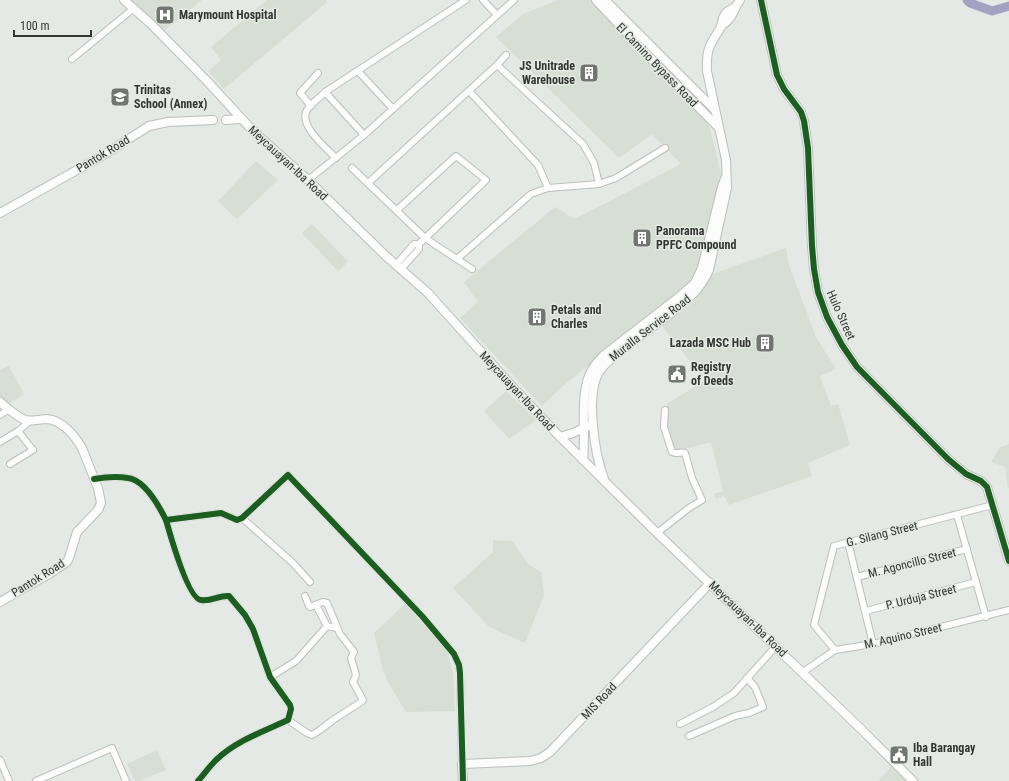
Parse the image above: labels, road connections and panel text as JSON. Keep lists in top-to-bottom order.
{
  "streets": {
    "street": [
      "El Camino Bypass Road",
      "Pantok Road",
      "Meycauayan-Iba Road",
      "Hulo Street",
      "Muralla Service Road",
      "G. Silang Street",
      "M. Agoncillo Street",
      "P. Urduja Street",
      "M. Aquino Street",
      "MIS Road"
    ]
  },
  "crossings": [
    ["El Camino Bypass Road", "Muralla Service Road"],
    ["Meycauayan-Iba Road", "Muralla Service Road"],
    ["Meycauayan-Iba Road", "M. Aquino Street"],
    ["Meycauayan-Iba Road", "MIS Road"],
    ["Hulo Street", "G. Silang Street"],
    ["G. Silang Street", "M. Aquino Street"]
  ],
  "places": {
    "hospital": ["Marymount Hospital"],
    "building": [
      "JS Unitrade Warehouse",
      "Panorama PPFC Compound",
      "Petals and Charles",
      "Lazada MSC Hub"
    ],
    "school or university": ["Trinitas School (Annex)"],
    "public building": ["Registry of Deeds", "Iba Barangay Hall"]
  },
  "scale_bar": "100 m"
}
